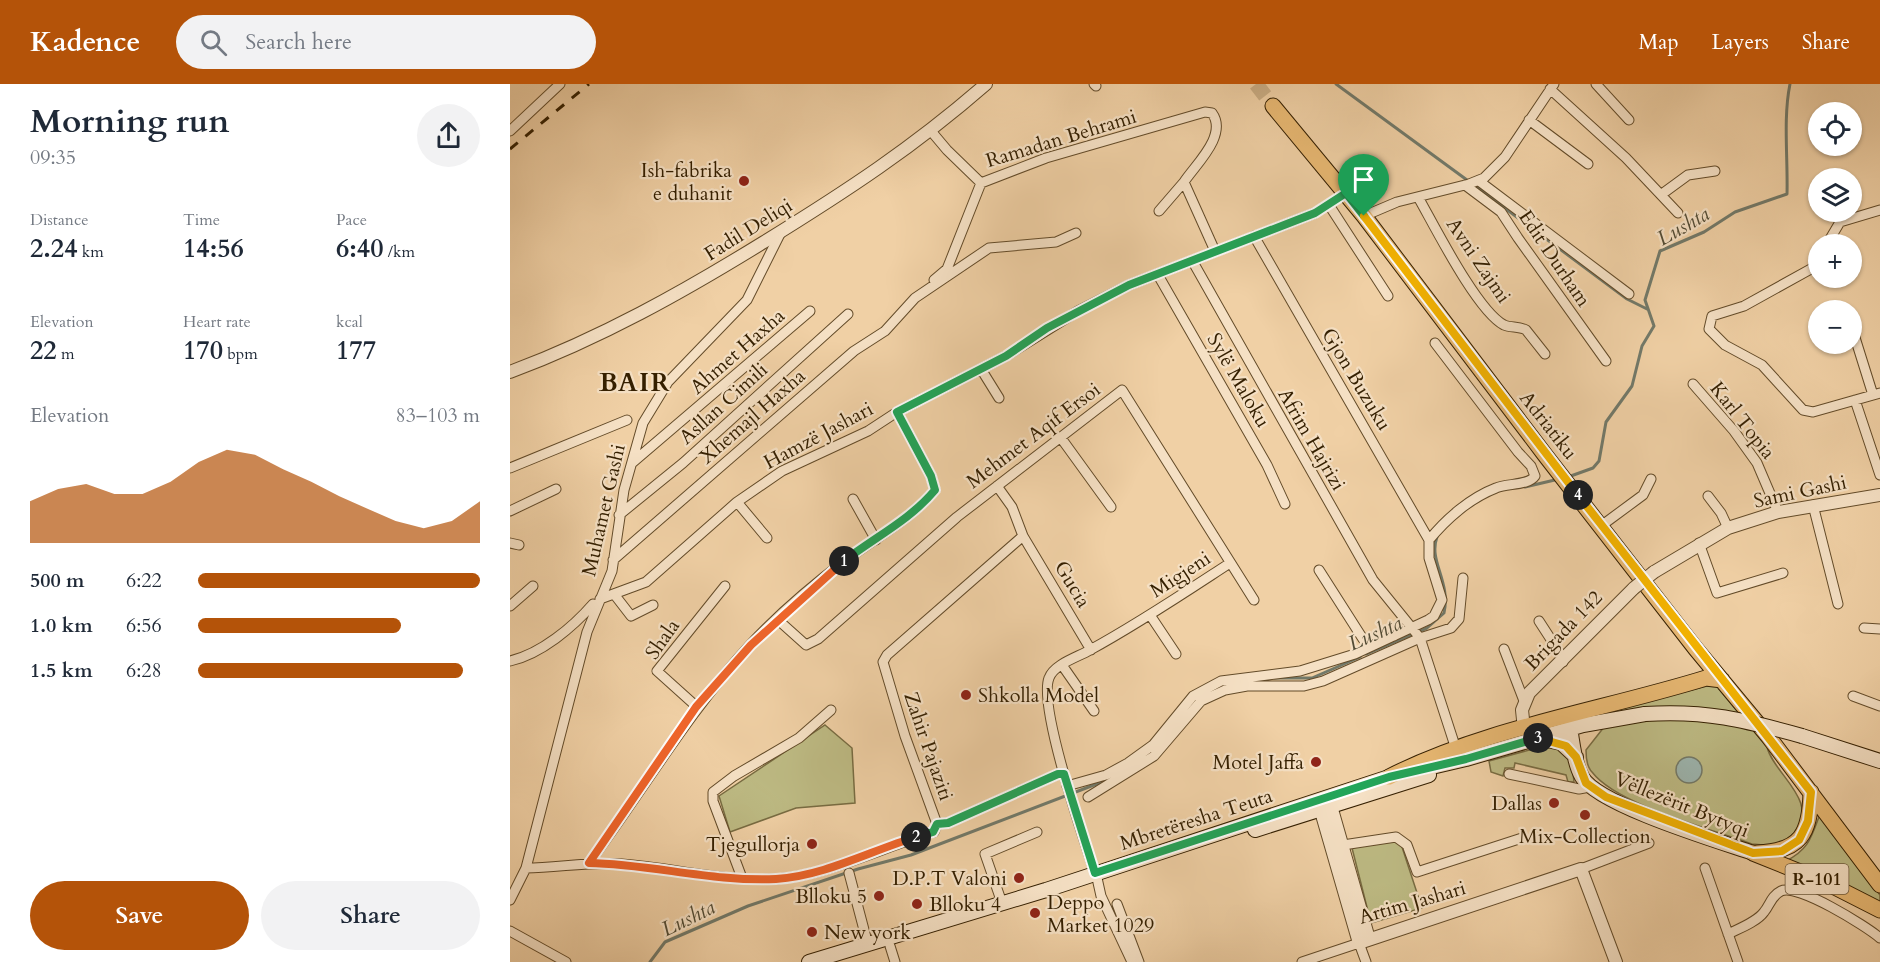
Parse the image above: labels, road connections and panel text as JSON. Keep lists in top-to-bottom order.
{
  "streets": {
    "main road": [
      "Adriatiku",
      "Vëllezërit Bytyqi",
      "Mbretëresha Teuta",
      "R-101"
    ],
    "street": [
      "Ramadan Behrami",
      "Fadil Deliqi",
      "Edit Durham",
      "Avni Zajmi",
      "Ahmet Haxha",
      "Gjon Buzuku",
      "Sylë Maloku",
      "Asllan Cimili",
      "Xhemajl Haxha",
      "Karl Topia",
      "Hamzë Jashari",
      "Mehmet Aqif Ersoi",
      "Afrim Hajrizi",
      "Sami Gashi",
      "Muhamet Gashi",
      "Migjeni",
      "Gucia",
      "Brigada 142",
      "Shala",
      "Zahir Pajaziti",
      "Artim Jashari"
    ]
  },
  "crossings": [
    ["Ramadan Behrami", "Fadil Deliqi"],
    ["Ramadan Behrami", "Xhemajl Haxha"],
    ["Fadil Deliqi", "Muhamet Gashi"],
    ["Ahmet Haxha", "Muhamet Gashi"],
    ["Gjon Buzuku", "Hamzë Jashari"],
    ["Sylë Maloku", "Hamzë Jashari"],
    ["Asllan Cimili", "Muhamet Gashi"],
    ["Xhemajl Haxha", "Muhamet Gashi"],
    ["Karl Topia", "Sami Gashi"],
    ["Adriatiku", "Hamzë Jashari"],
    ["Adriatiku", "R-101"],
    ["Hamzë Jashari", "Afrim Hajrizi"],
    ["Hamzë Jashari", "Muhamet Gashi"],
    ["Mehmet Aqif Ersoi", "Migjeni"],
    ["Mehmet Aqif Ersoi", "Gucia"],
    ["Afrim Hajrizi", "Mbretëresha Teuta"],
    ["Sami Gashi", "Brigada 142"],
    ["Muhamet Gashi", "Zahir Pajaziti"],
    ["Migjeni", "Gucia"],
    ["Gucia", "Zahir Pajaziti"],
    ["Vëllezërit Bytyqi", "R-101"],
    ["Mbretëresha Teuta", "Artim Jashari"]
  ],
  "districts": ["BAIR"],
  "water": ["Lushta"],
  "places": [
    "Ish-fabrika e duhanit",
    "Shkolla Model",
    "Motel Jaffa",
    "Dallas",
    "Mix-Collection",
    "Tjegullorja",
    "D.P.T Valoni",
    "Blloku 5",
    "Blloku 4",
    "Deppo Market 1029",
    "New york"
  ],
  "page": {
    "header": "Kadence",
    "search": "Search here",
    "nav": ["Map", "Layers", "Share"],
    "heading": ["Morning run", "09:35"],
    "map_buttons": ["+", "−"],
    "stats": [
      ["Distance", "2.24 km"],
      ["Time", "14:56"],
      ["Pace", "6:40 /km"],
      ["Elevation", "22 m"],
      ["Heart rate", "170 bpm"],
      ["kcal", "177"]
    ],
    "chart": ["Elevation", "83–103 m"],
    "pins": [
      "4",
      "1",
      "3",
      "2"
    ],
    "list": [
      {
        "name": "500 m",
        "note": "6:22"
      },
      {
        "name": "1.0 km",
        "note": "6:56"
      },
      {
        "name": "1.5 km",
        "note": "6:28"
      }
    ],
    "buttons": ["Save", "Share"]
  }
}
